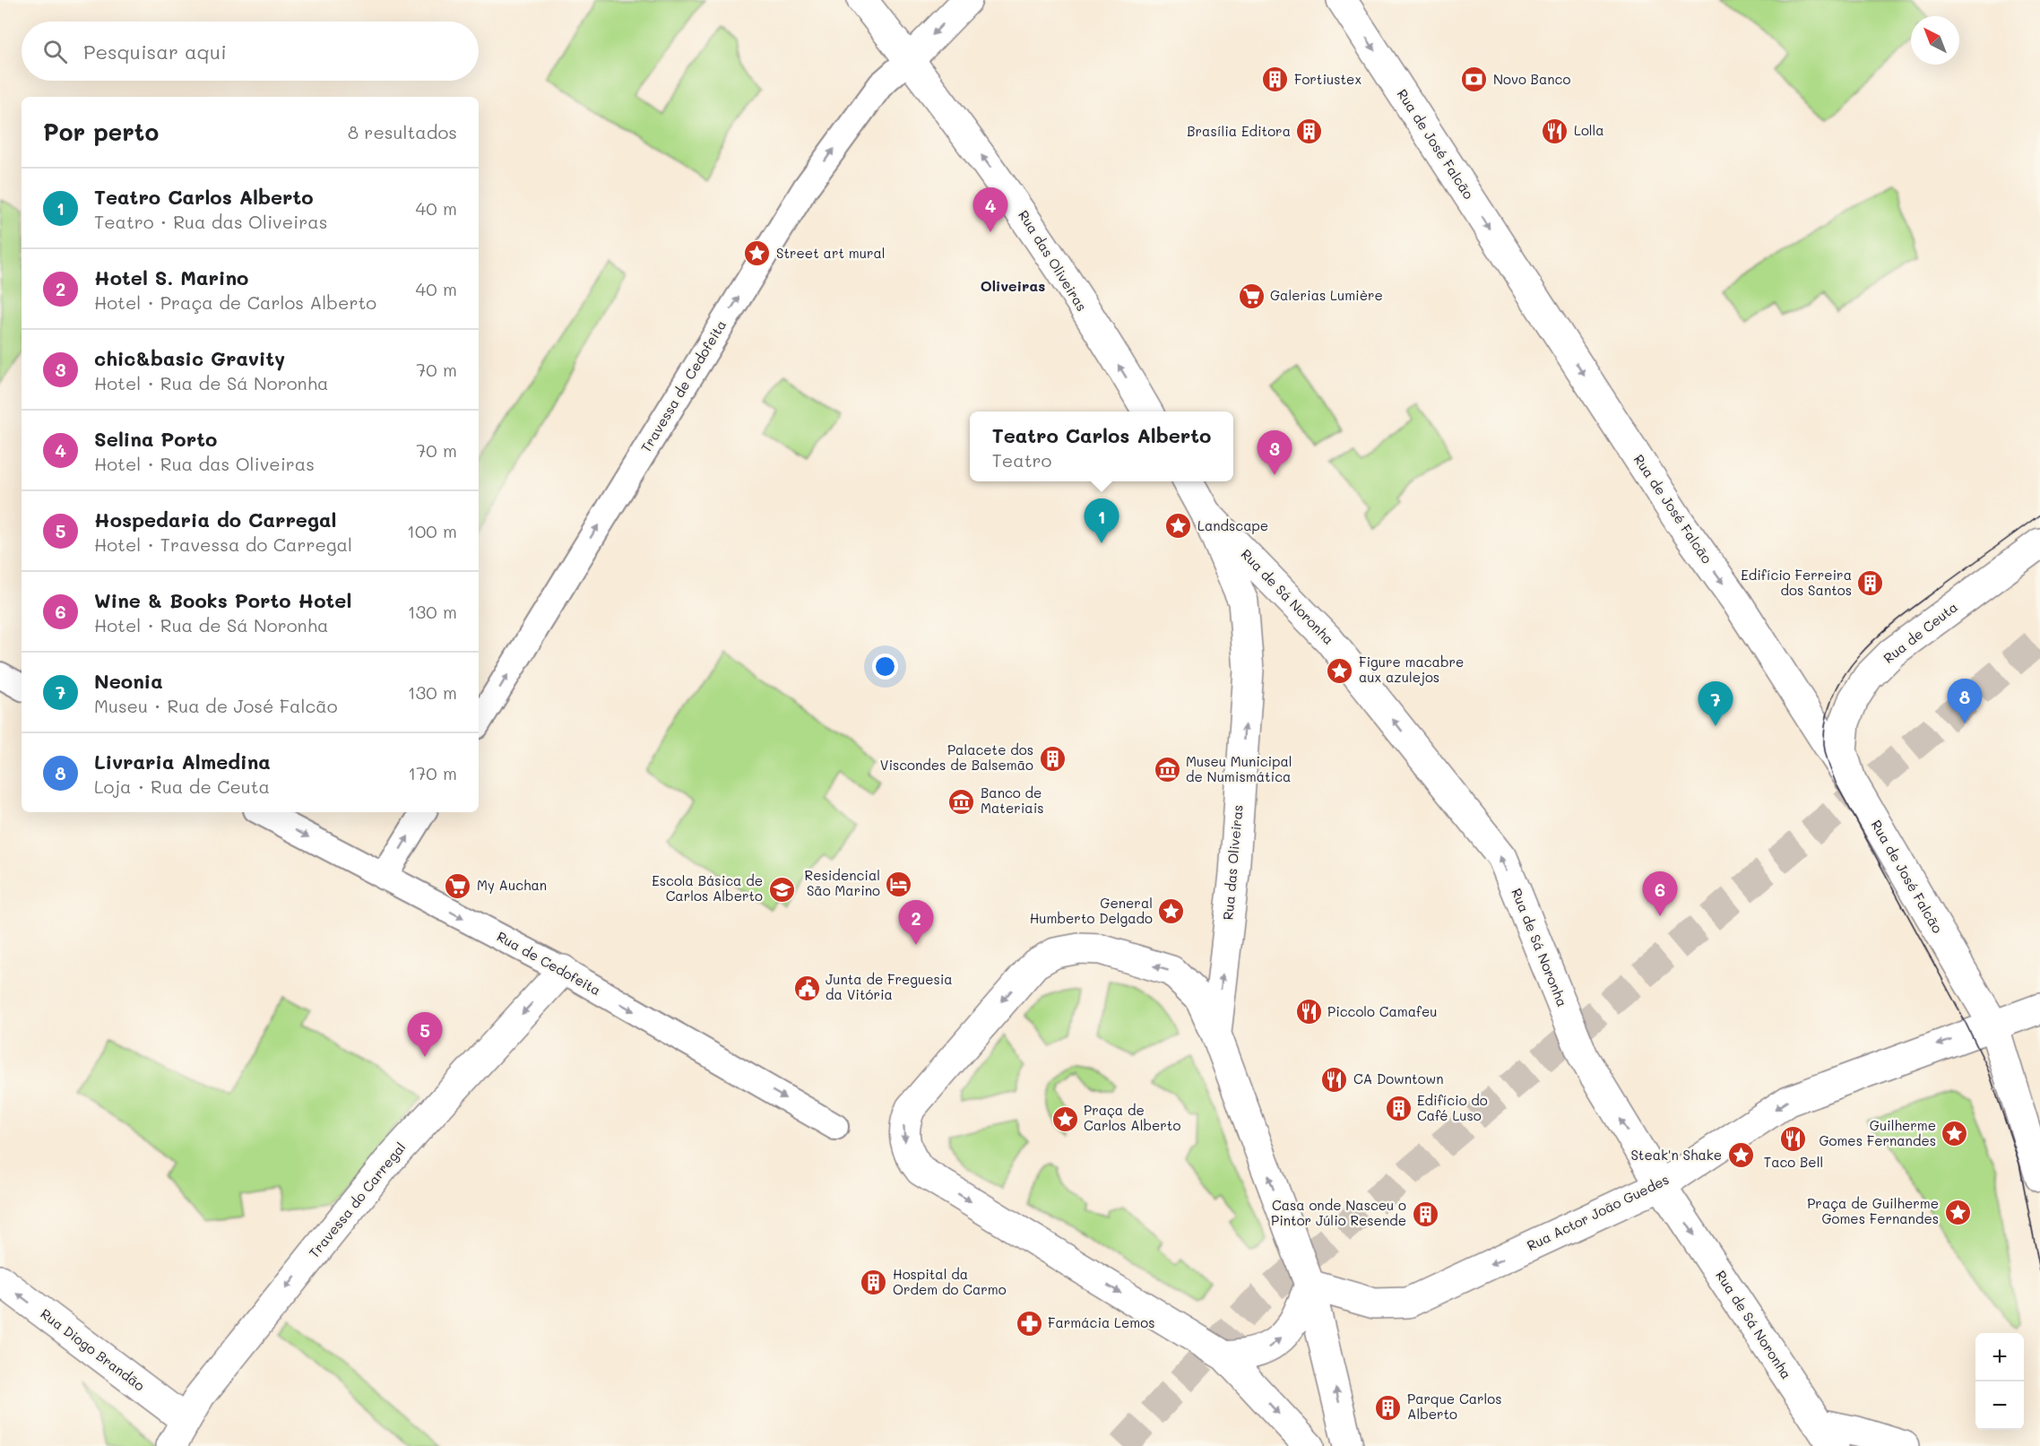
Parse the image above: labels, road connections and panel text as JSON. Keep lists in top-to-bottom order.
{
  "streets": {
    "street": [
      "Rua de José Falcão",
      "Rua das Oliveiras",
      "Travessa de Cedofeita",
      "Rua de Sá Noronha",
      "Rua de Ceuta",
      "Rua de Cedofeita",
      "Travessa do Carregal",
      "Rua Actor João Guedes",
      "Rua Diogo Brandão"
    ]
  },
  "crossings": [
    ["Rua de José Falcão", "Rua de Ceuta"],
    ["Rua de José Falcão", "Rua Actor João Guedes"],
    ["Rua das Oliveiras", "Travessa de Cedofeita"],
    ["Rua das Oliveiras", "Rua de Sá Noronha"],
    ["Rua de Sá Noronha", "Rua Actor João Guedes"],
    ["Rua de Cedofeita", "Travessa do Carregal"],
    ["Travessa do Carregal", "Rua Diogo Brandão"]
  ],
  "one_way": [
    "Rua de José Falcão",
    "Rua das Oliveiras",
    "Travessa de Cedofeita",
    "Rua de Cedofeita",
    "Travessa do Carregal",
    "Rua Actor João Guedes",
    "Rua Diogo Brandão"
  ],
  "districts": ["Oliveiras"],
  "places": {
    "building": [
      "Fortiustex",
      "Brasília Editora",
      "Edifício Ferreira dos Santos",
      "Palacete dos Viscondes de Balsemão",
      "Edifício do Café Luso",
      "Casa onde Nasceu o Pintor Júlio Resende",
      "Hospital da Ordem do Carmo",
      "Parque Carlos Alberto"
    ],
    "bank": ["Novo Banco"],
    "restaurant": [
      "Lolla",
      "Piccolo Camafeu",
      "CA Downtown",
      "Taco Bell"
    ],
    "place": [
      "Street art mural",
      "Landscape",
      "Figure macabre aux azulejos",
      "General Humberto Delgado",
      "Praça de Carlos Alberto",
      "Guilherme Gomes Fernandes",
      "Steak'n Shake",
      "Praça de Guilherme Gomes Fernandes"
    ],
    "supermarket": ["Galerias Lumière", "My Auchan"],
    "museum": ["Museu Municipal de Numismática", "Banco de Materiais"],
    "hotel": ["Residencial São Marino"],
    "school or university": ["Escola Básica de Carlos Alberto"],
    "public building": ["Junta de Freguesia da Vitória"],
    "pharmacy": ["Farmácia Lemos"]
  },
  "north": "top left",
  "page": {
    "search": "Pesquisar aqui",
    "heading": ["Por perto", "8 resultados"],
    "list": [
      {
        "mark": "1",
        "name": "Teatro Carlos Alberto",
        "note": "Teatro · Rua das Oliveiras",
        "value": "40 m"
      },
      {
        "mark": "2",
        "name": "Hotel S. Marino",
        "note": "Hotel · Praça de Carlos Alberto",
        "value": "40 m"
      },
      {
        "mark": "3",
        "name": "chic&basic Gravity",
        "note": "Hotel · Rua de Sá Noronha",
        "value": "70 m"
      },
      {
        "mark": "4",
        "name": "Selina Porto",
        "note": "Hotel · Rua das Oliveiras",
        "value": "70 m"
      },
      {
        "mark": "5",
        "name": "Hospedaria do Carregal",
        "note": "Hotel · Travessa do Carregal",
        "value": "100 m"
      },
      {
        "mark": "6",
        "name": "Wine & Books Porto Hotel",
        "note": "Hotel · Rua de Sá Noronha",
        "value": "130 m"
      },
      {
        "mark": "7",
        "name": "Neonia",
        "note": "Museu · Rua de José Falcão",
        "value": "130 m"
      },
      {
        "mark": "8",
        "name": "Livraria Almedina",
        "note": "Loja · Rua de Ceuta",
        "value": "170 m"
      }
    ],
    "pins": [
      "4",
      "3",
      "1",
      "8",
      "7",
      "6",
      "2",
      "5"
    ],
    "popup": ["Teatro Carlos Alberto", "Teatro"],
    "map_buttons": ["+", "−"]
  }
}
